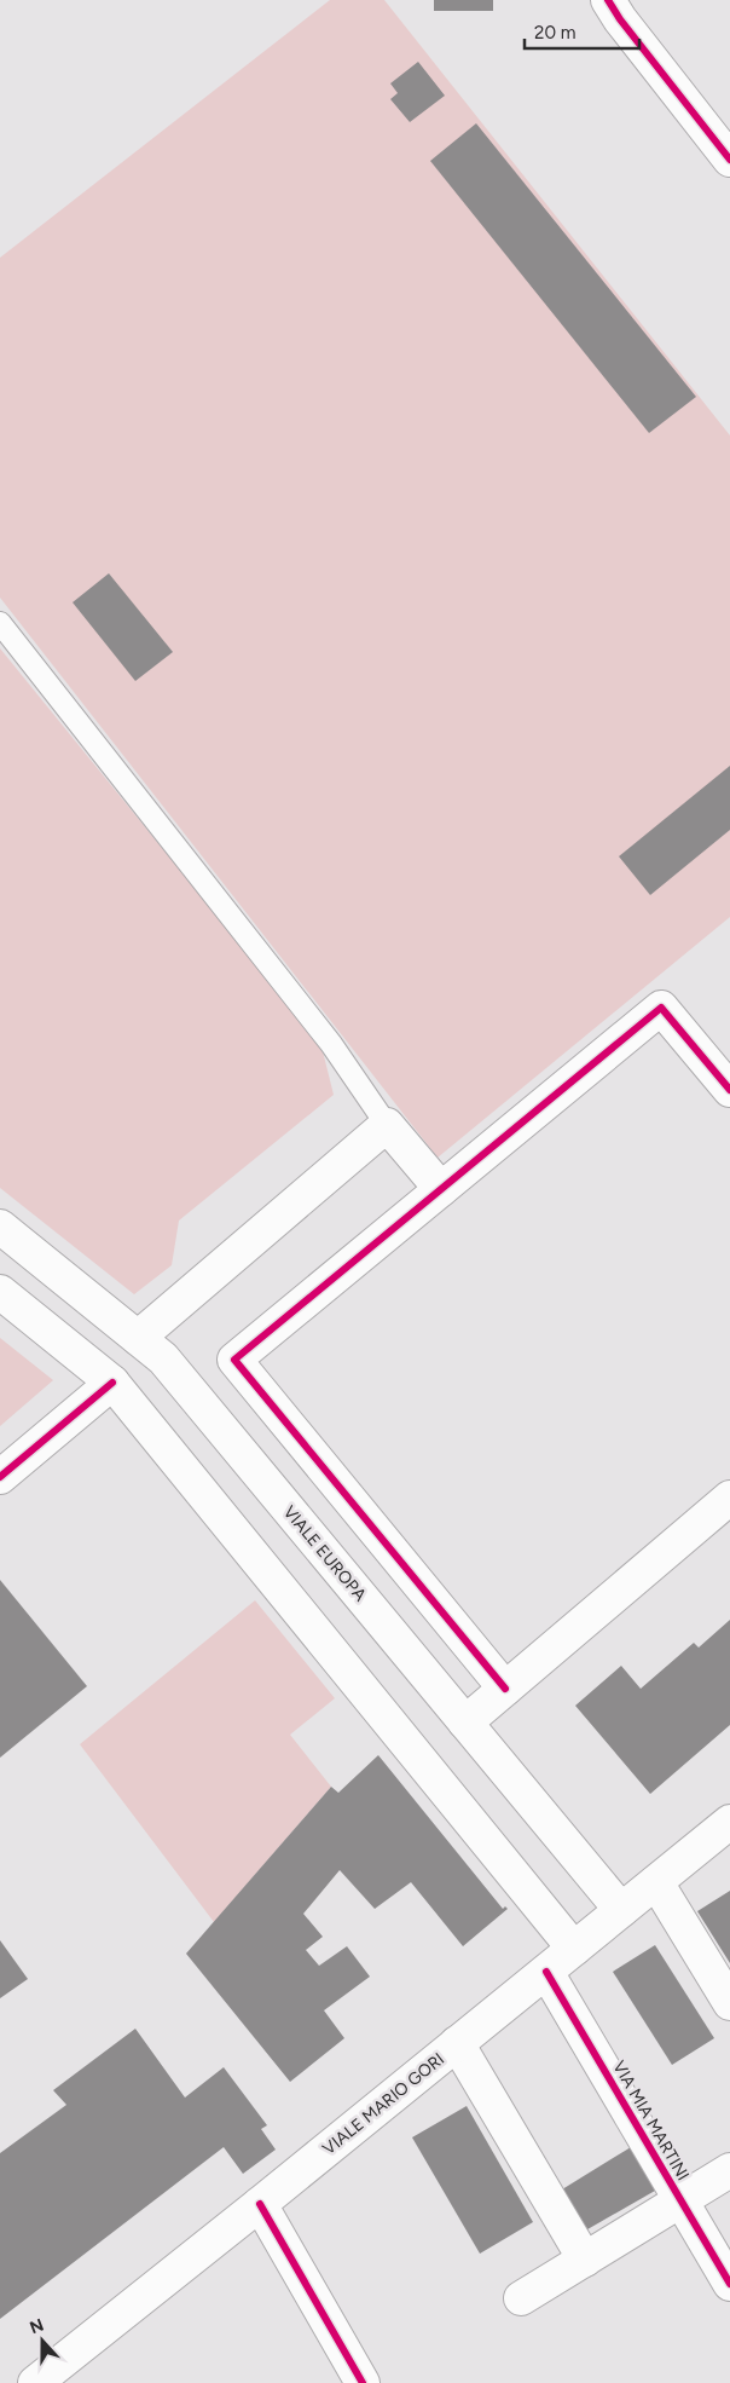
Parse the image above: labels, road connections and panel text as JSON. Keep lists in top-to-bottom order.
{
  "streets": {
    "street": ["VIALE EUROPA", "VIALE MARIO GORI", "VIA MIA MARTINI"]
  },
  "crossings": [
    ["VIALE EUROPA", "VIALE MARIO GORI"],
    ["VIALE MARIO GORI", "VIA MIA MARTINI"]
  ],
  "scale_bar": "20 m",
  "north": "top"
}
